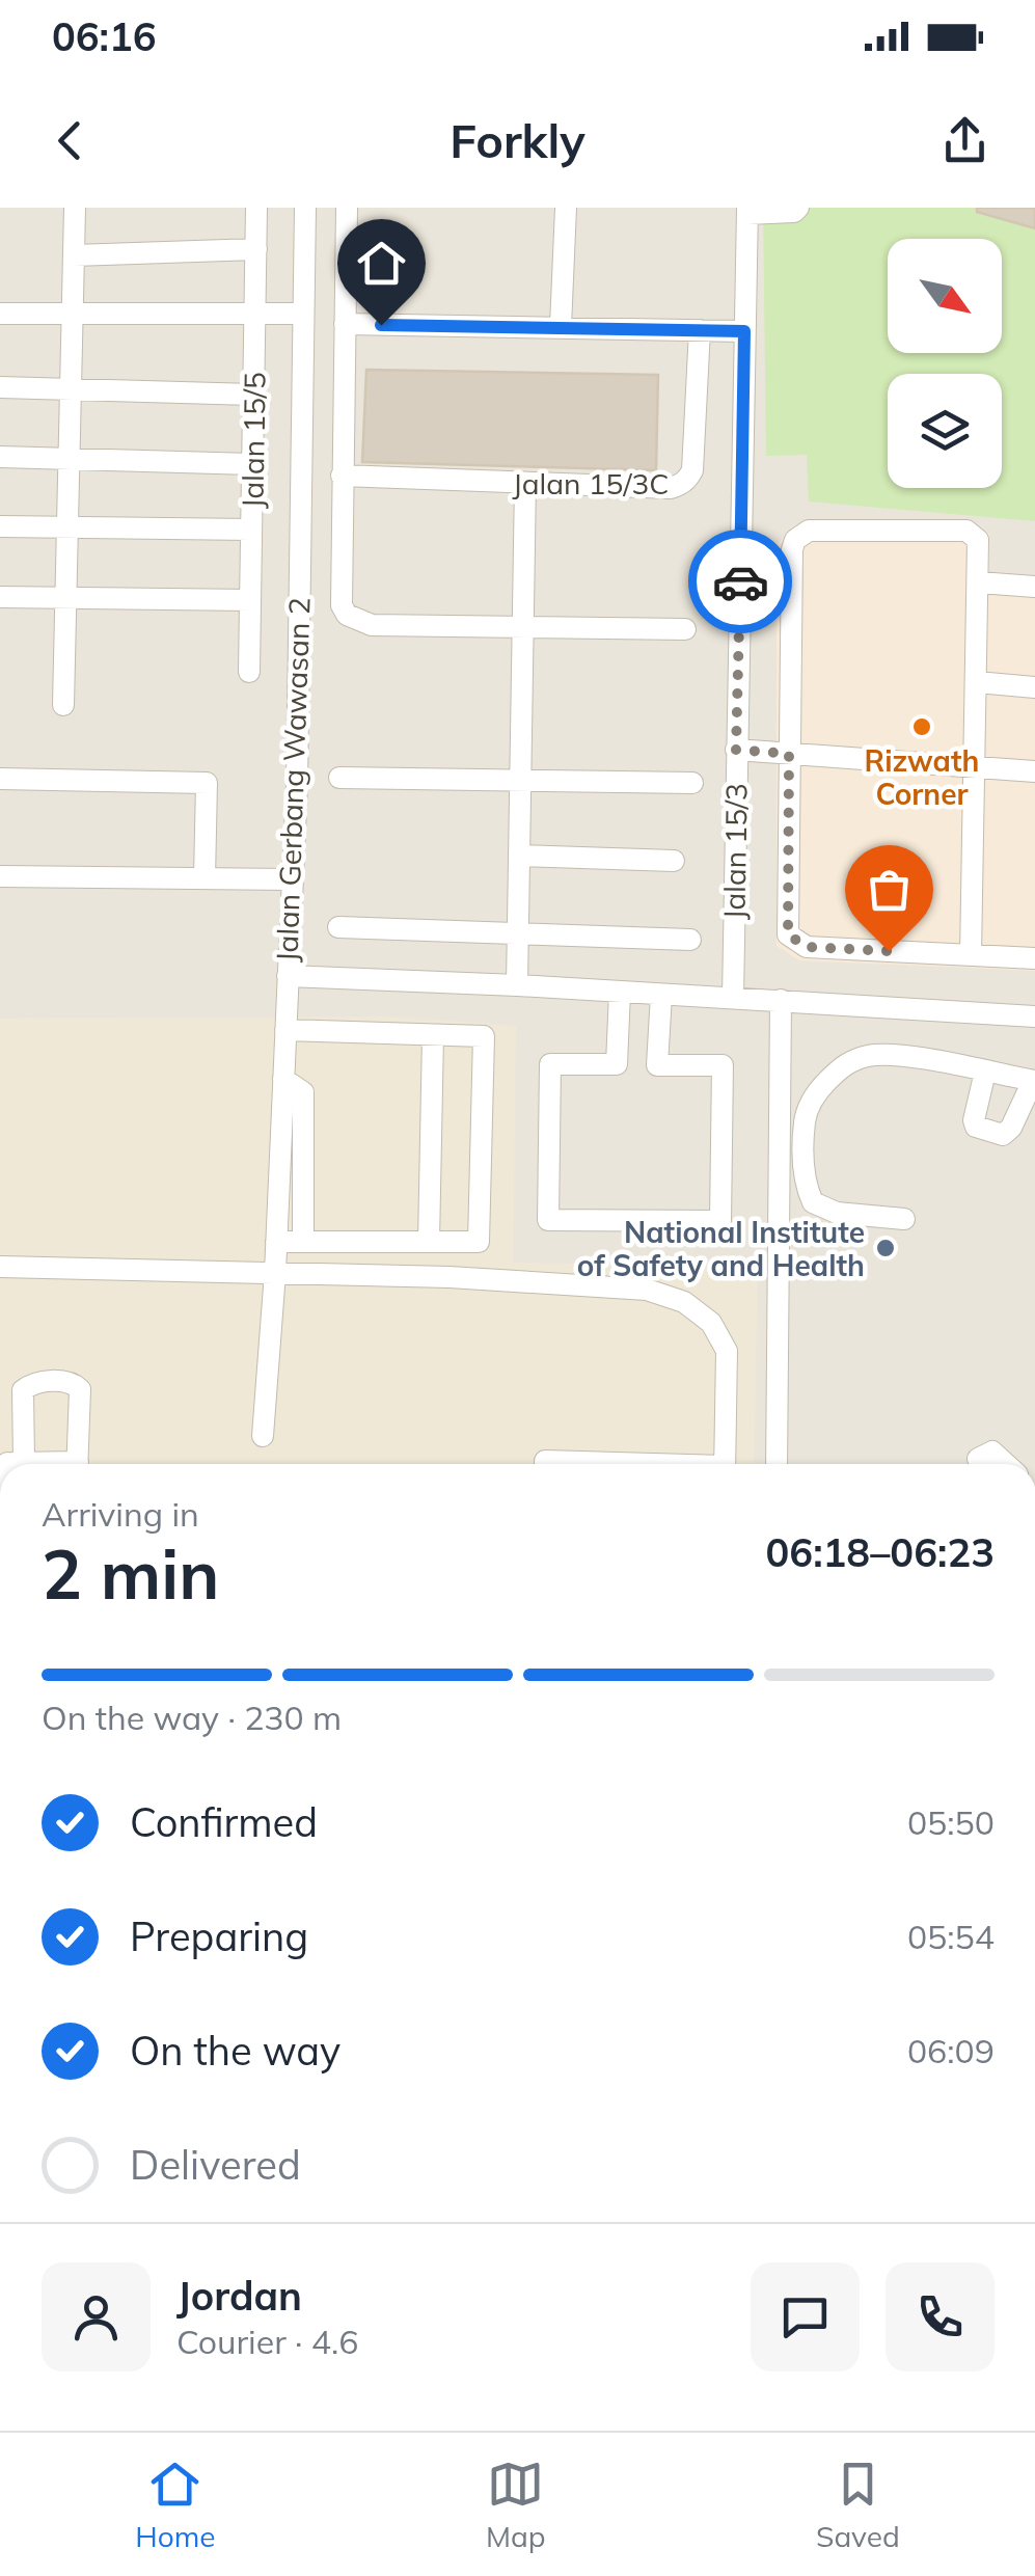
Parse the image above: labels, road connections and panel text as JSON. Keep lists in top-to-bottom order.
{
  "streets": {
    "street": [
      "Jalan 15/5",
      "Jalan 15/3C",
      "Jalan Gerbang Wawasan 2",
      "Jalan 15/3"
    ]
  },
  "crossings": [
    ["Jalan Gerbang Wawasan 2", "Jalan 15/3"]
  ],
  "places": ["Rizwath Corner", "National Institute of Safety and Health"],
  "north": "bottom right",
  "page": {
    "status": "06:16",
    "header": "Forkly",
    "heading": ["2 min", "Arriving in", "06:18–06:23"],
    "panel": ["Jordan", "Courier · 4.6"],
    "bar": "On the way · 230 m",
    "list": [
      ["Confirmed", "05:50"],
      ["Preparing", "05:54"],
      ["On the way", "06:09"],
      "Delivered"
    ],
    "tabs": ["Home", "Map", "Saved"]
  }
}
